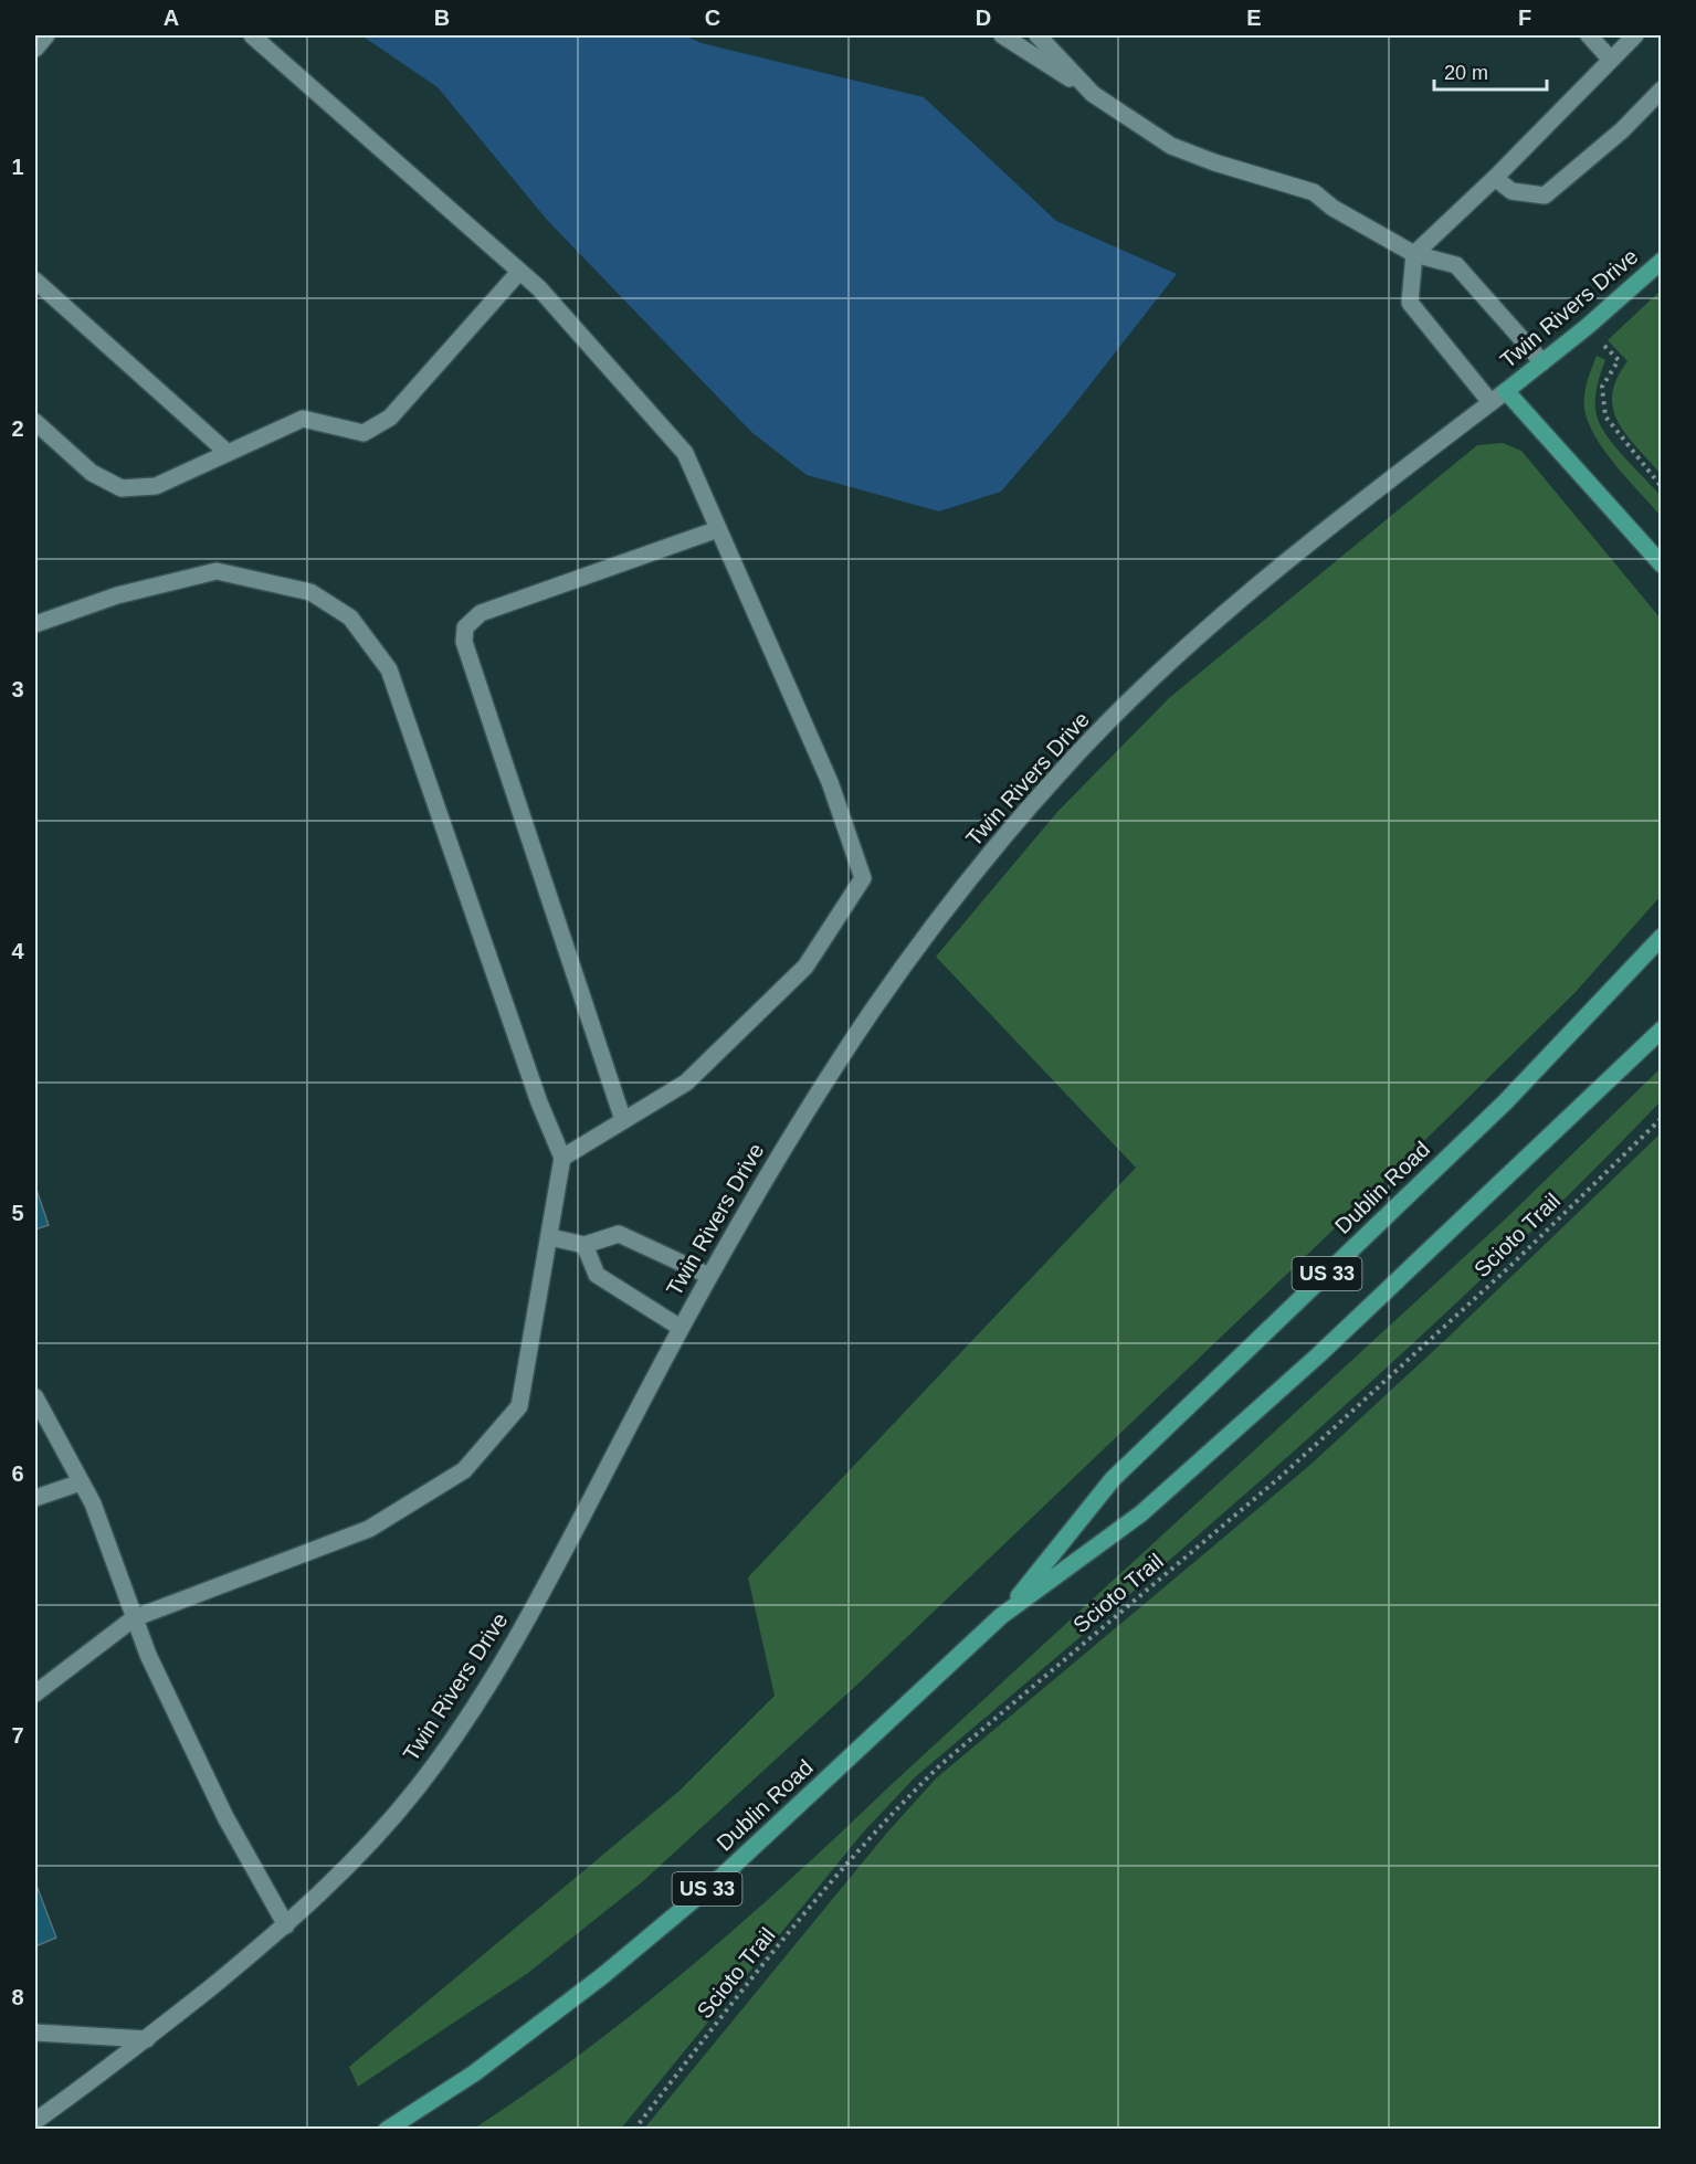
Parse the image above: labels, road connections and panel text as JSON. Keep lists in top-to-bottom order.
{
  "streets": {
    "main road": ["Twin Rivers Drive", "Dublin Road", "US 33"],
    "path": ["Scioto Trail"]
  },
  "scale_bar": "20 m",
  "grid": {
    "columns": [
      "A",
      "B",
      "C",
      "D",
      "E",
      "F"
    ],
    "rows": [
      "1",
      "2",
      "3",
      "4",
      "5",
      "6",
      "7",
      "8"
    ]
  }
}
